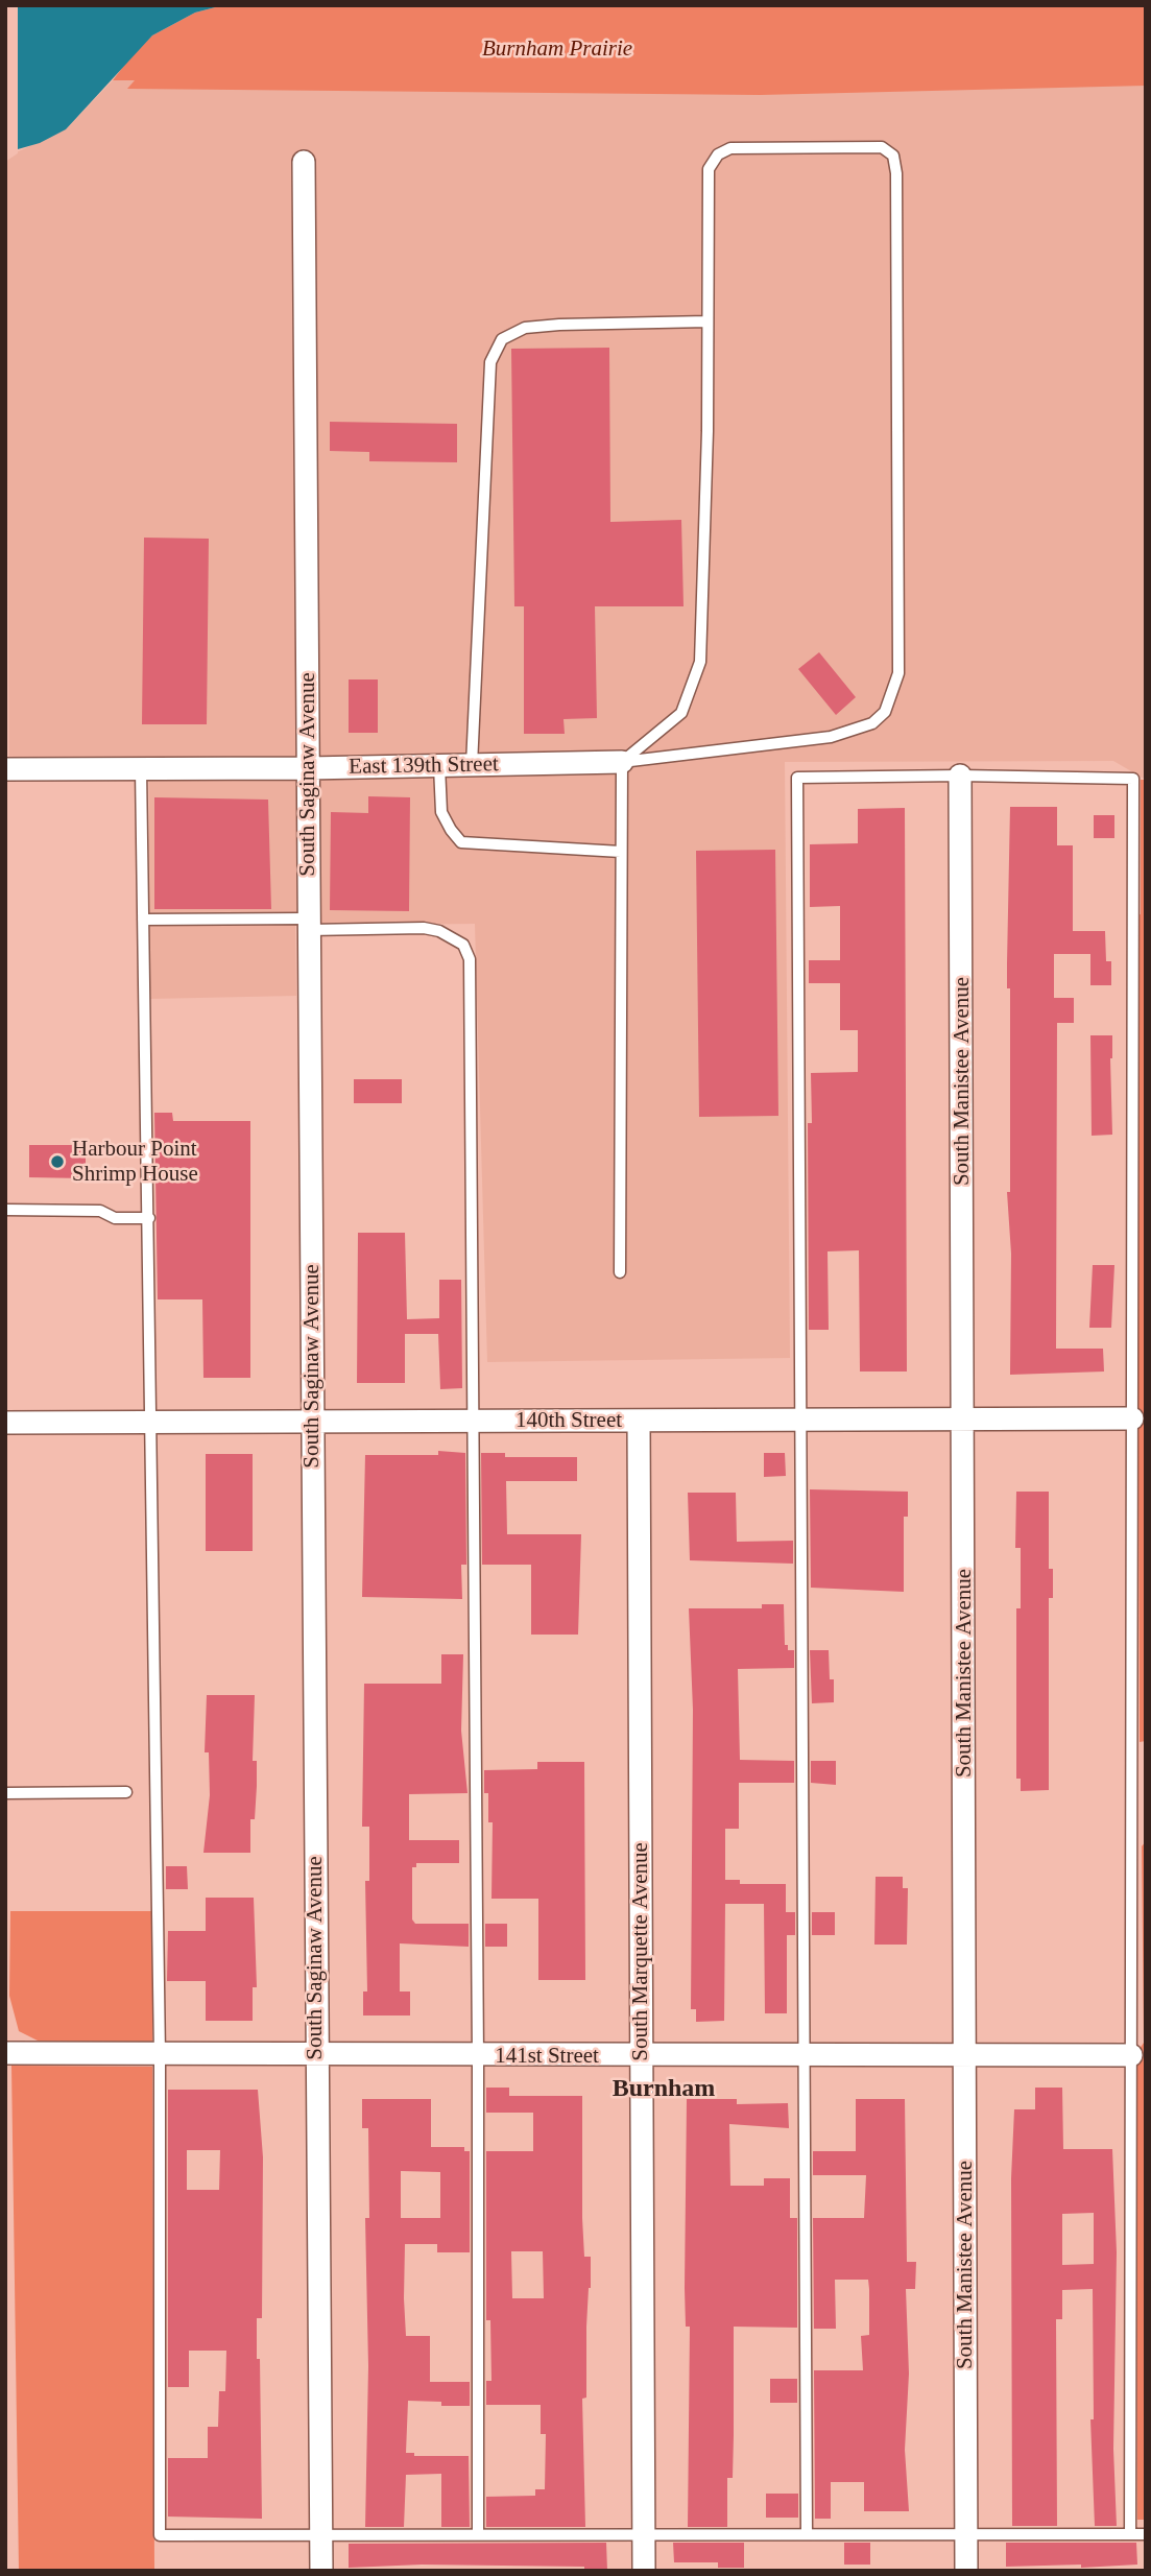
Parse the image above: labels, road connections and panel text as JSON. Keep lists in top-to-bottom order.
{
  "streets": {
    "street": [
      "East 139th Street",
      "South Saginaw Avenue",
      "South Manistee Avenue",
      "140th Street",
      "South Marquette Avenue",
      "141st Street"
    ]
  },
  "crossings": [
    ["East 139th Street", "South Saginaw Avenue"],
    ["South Saginaw Avenue", "140th Street"],
    ["South Saginaw Avenue", "141st Street"],
    ["South Manistee Avenue", "140th Street"],
    ["South Manistee Avenue", "141st Street"],
    ["140th Street", "South Marquette Avenue"],
    ["South Marquette Avenue", "141st Street"]
  ],
  "districts": ["Burnham"],
  "parks": ["Burnham Prairie"],
  "places": ["Harbour Point Shrimp House"]
}
